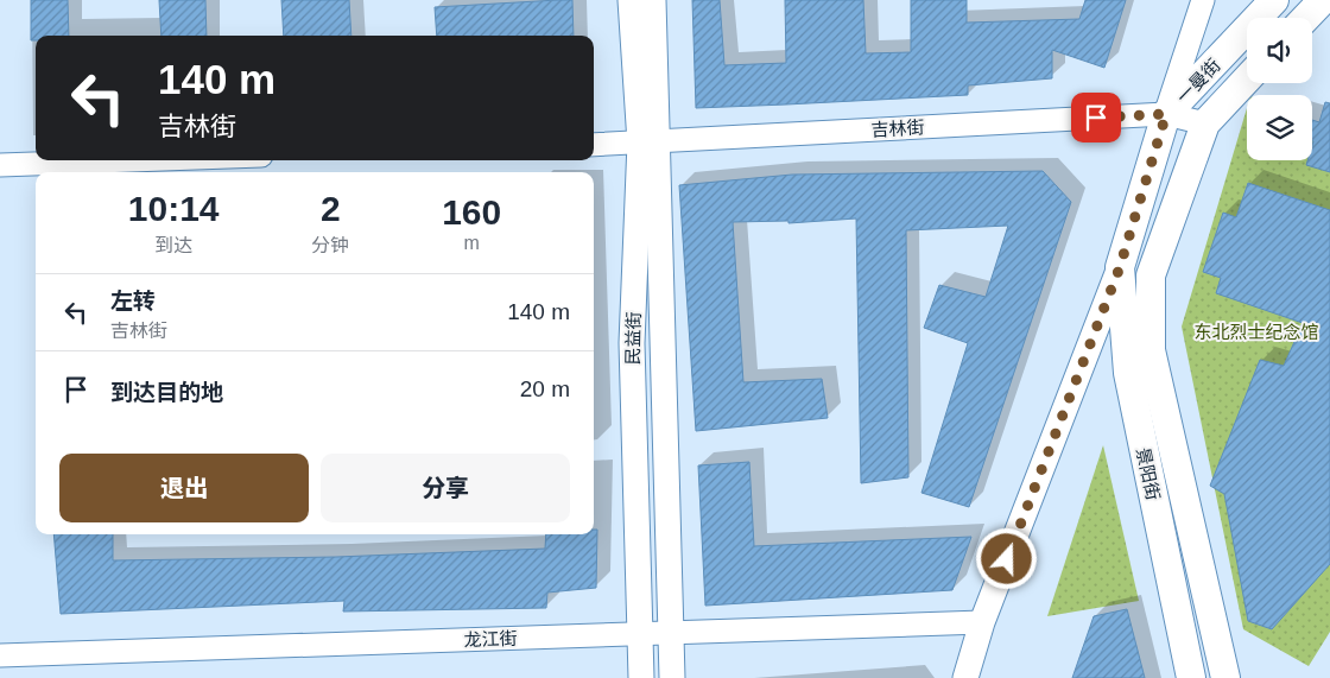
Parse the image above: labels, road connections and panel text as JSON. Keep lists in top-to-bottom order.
{
  "streets": {
    "main road": ["一曼街", "民益街", "景阳街"],
    "street": ["吉林街", "龙江街"]
  },
  "crossings": [
    ["一曼街", "吉林街"],
    ["一曼街", "景阳街"],
    ["一曼街", "龙江街"],
    ["吉林街", "民益街"],
    ["民益街", "龙江街"]
  ],
  "parks": ["东北烈士纪念馆"],
  "page": {
    "turn": ["140 m", "吉林街"],
    "eta": [
      "10:14",
      "到达",
      "2",
      "分钟",
      "160",
      "m"
    ],
    "list": [
      {
        "name": "左转",
        "note": "吉林街",
        "value": "140 m"
      },
      {
        "name": "到达目的地",
        "value": "20 m"
      }
    ],
    "buttons": ["退出", "分享"]
  }
}
